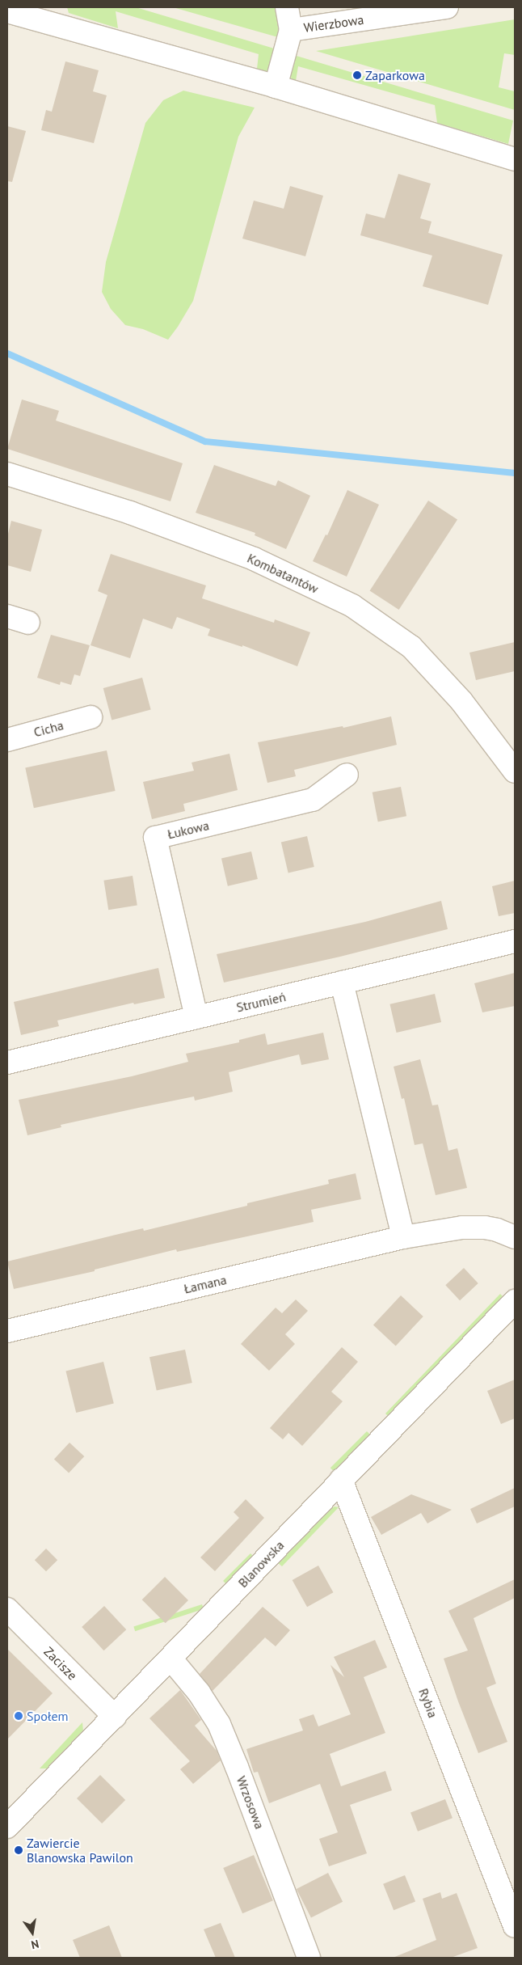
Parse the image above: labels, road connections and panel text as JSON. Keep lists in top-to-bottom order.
{
  "streets": {
    "street": [
      "Wierzbowa",
      "Kombatantów",
      "Cicha",
      "Łukowa",
      "Strumień",
      "Łamana",
      "Blanowska",
      "Zacisze",
      "Rybia",
      "Wrzosowa"
    ]
  },
  "crossings": [
    ["Łukowa", "Strumień"],
    ["Blanowska", "Zacisze"],
    ["Blanowska", "Rybia"],
    ["Blanowska", "Wrzosowa"]
  ],
  "places": ["Zaparkowa", "Społem", "Zawiercie Blanowska Pawilon"],
  "north": "bottom"
}
